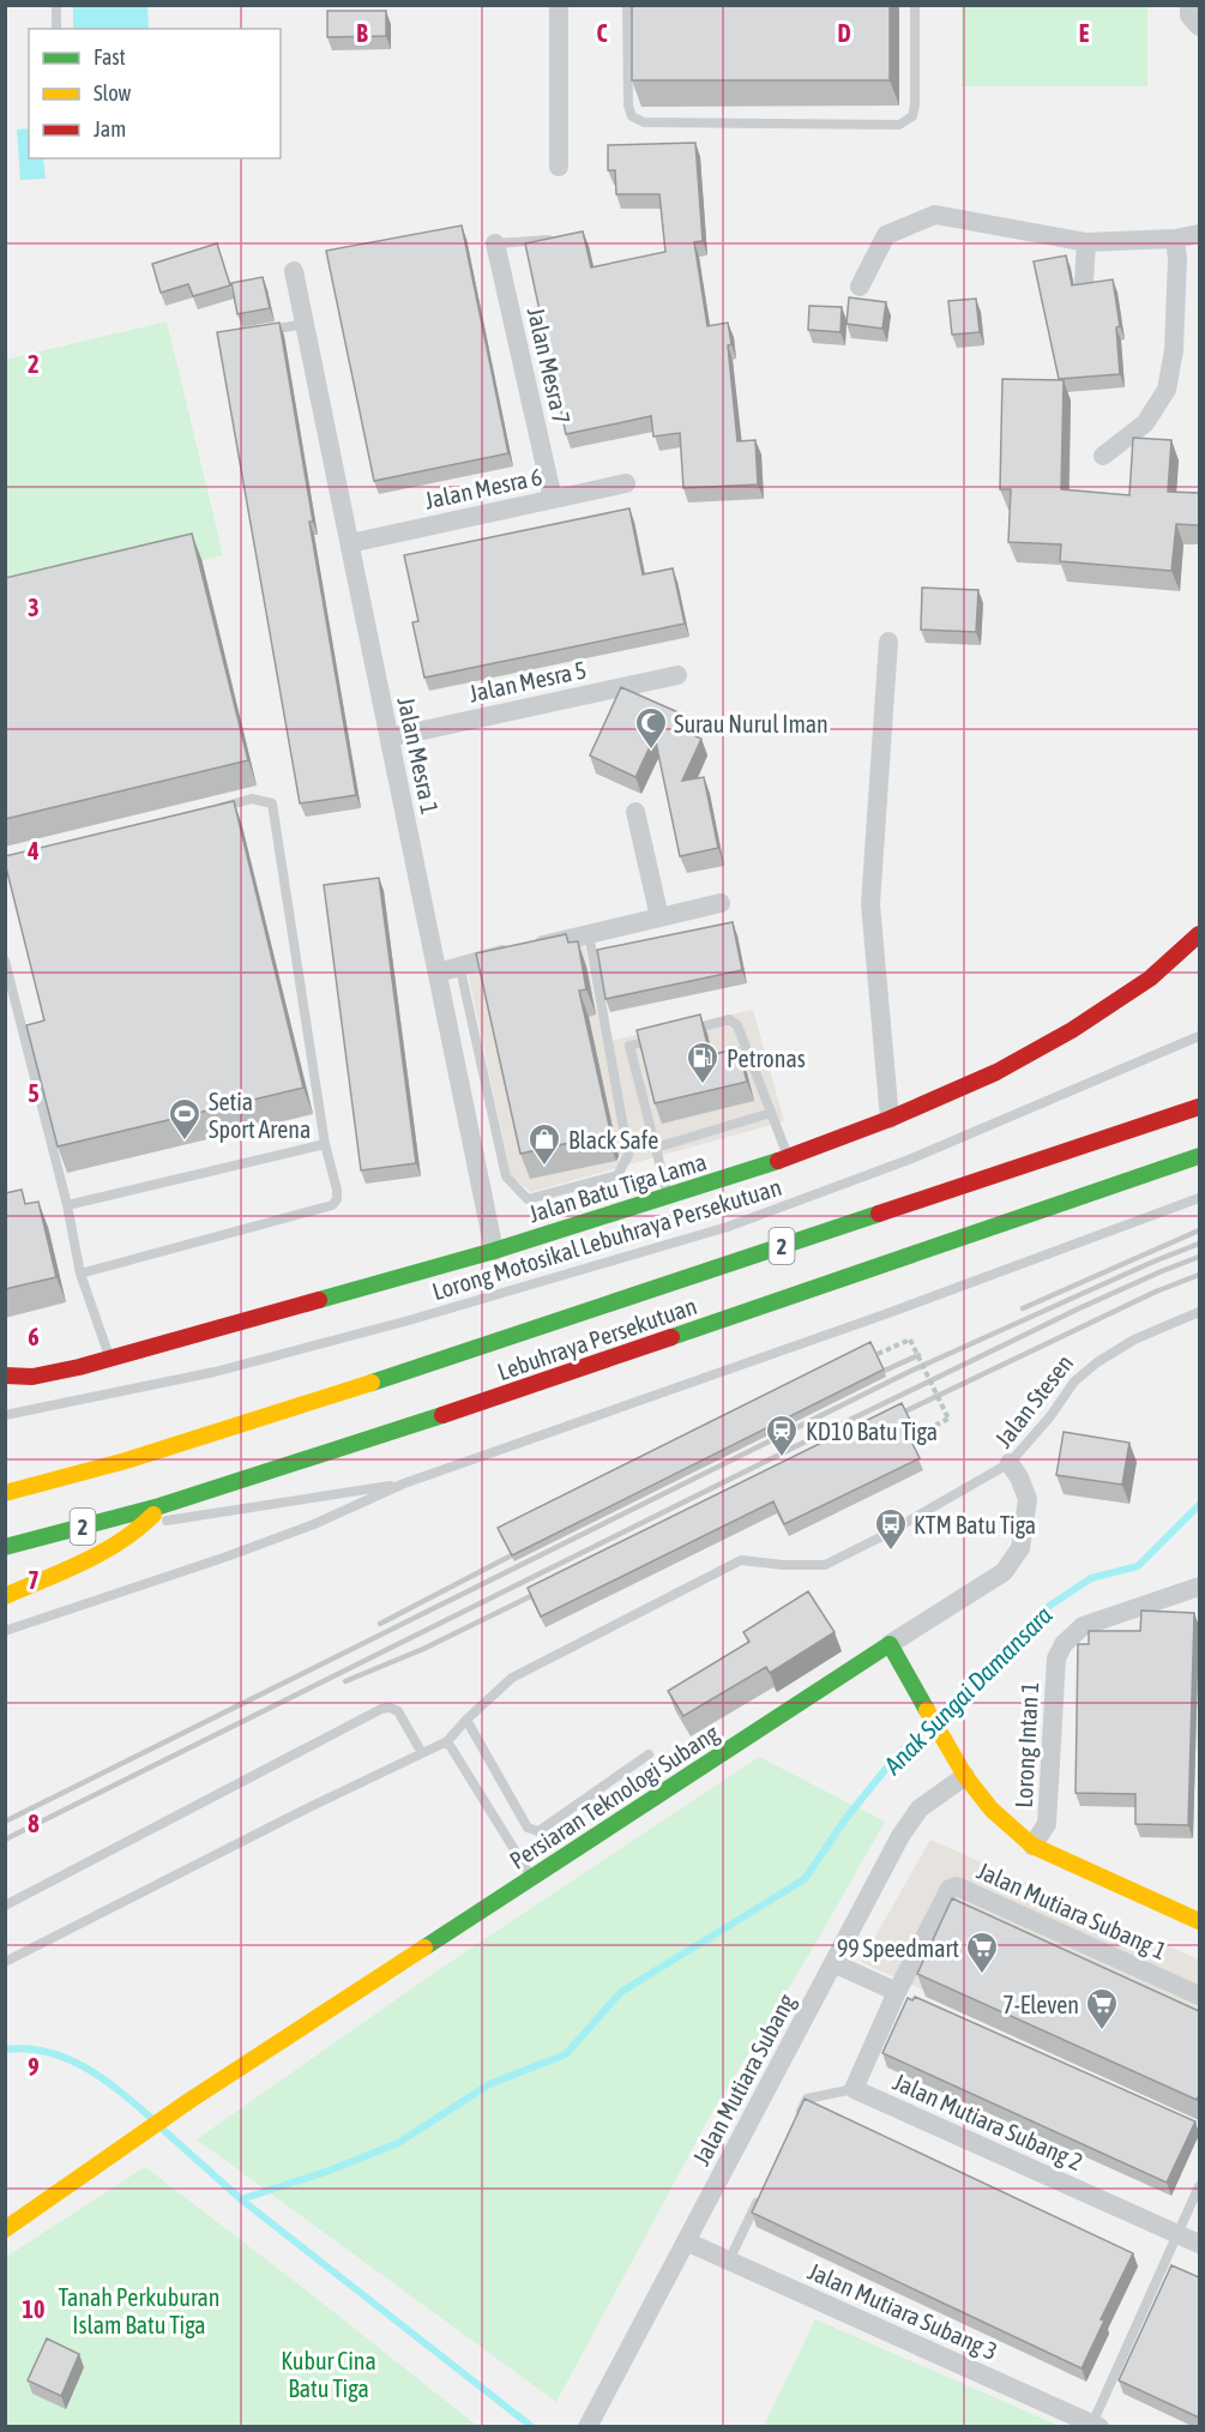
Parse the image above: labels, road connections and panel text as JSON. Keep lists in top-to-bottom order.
{
  "streets": {
    "main road": [
      "Jalan Batu Tiga Lama",
      "2",
      "Lebuhraya Persekutuan",
      "Persiaran Teknologi Subang"
    ],
    "street": [
      "Jalan Mesra 7",
      "Jalan Mesra 6",
      "Jalan Mesra 5",
      "Jalan Mesra 1",
      "Jalan Stesen",
      "Lorong Intan 1",
      "Jalan Mutiara Subang 1",
      "Jalan Mutiara Subang",
      "Jalan Mutiara Subang 2",
      "Jalan Mutiara Subang 3"
    ],
    "lane": ["Lorong Motosikal Lebuhraya Persekutuan"]
  },
  "crossings": [
    ["Jalan Mesra 7", "Jalan Mesra 6"],
    ["Jalan Mesra 6", "Jalan Mesra 1"],
    ["Jalan Mesra 5", "Jalan Mesra 1"],
    ["Jalan Mesra 1", "Jalan Batu Tiga Lama"],
    ["Jalan Stesen", "Persiaran Teknologi Subang"],
    ["Jalan Mutiara Subang 1", "Jalan Mutiara Subang 2"],
    ["Jalan Mutiara Subang", "Jalan Mutiara Subang 3"]
  ],
  "water": ["Anak Sungai Damansara"],
  "parks": ["Tanah Perkuburan Islam Batu Tiga", "Kubur Cina Batu Tiga"],
  "places": {
    "mosque": ["Surau Nurul Iman"],
    "fuel station": ["Petronas"],
    "sports": ["Setia Sport Arena"],
    "shop": ["Black Safe"],
    "station": ["KD10 Batu Tiga"],
    "bus stop": ["KTM Batu Tiga"],
    "supermarket": ["99 Speedmart", "7-Eleven"]
  },
  "legend": ["Fast", "Slow", "Jam"],
  "grid": {
    "columns": [
      "B",
      "C",
      "D",
      "E"
    ],
    "rows": [
      "2",
      "3",
      "4",
      "5",
      "6",
      "7",
      "8",
      "9",
      "10"
    ]
  }
}
